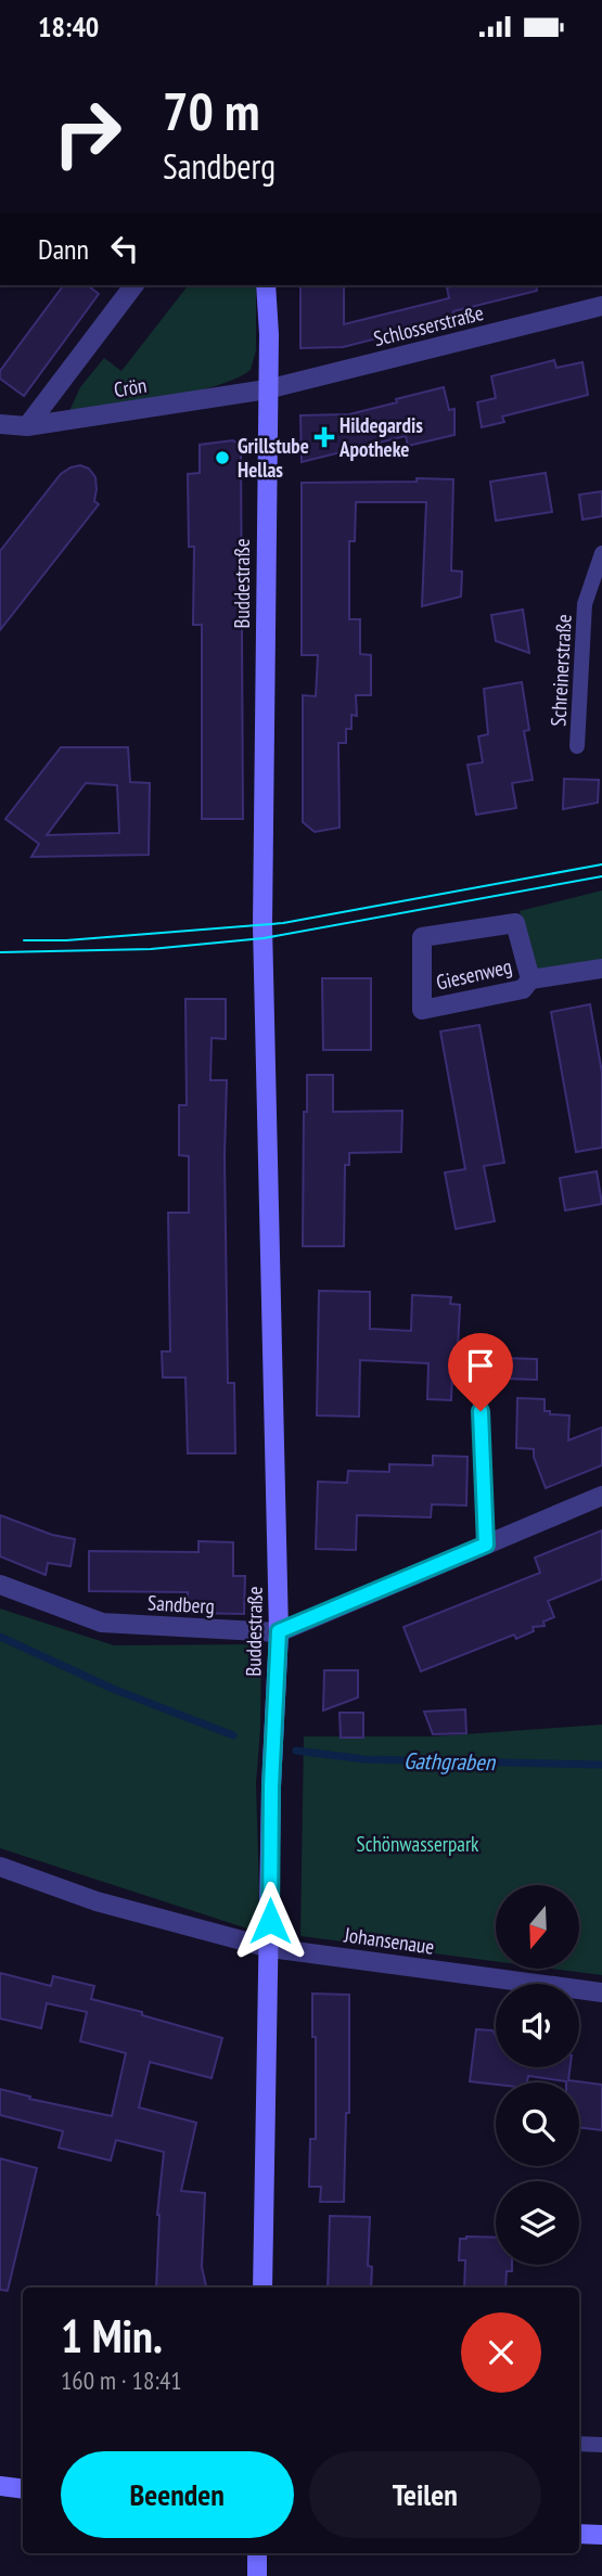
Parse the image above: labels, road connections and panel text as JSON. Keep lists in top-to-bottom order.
{
  "streets": {
    "main road": ["Buddestraße"],
    "street": [
      "Schlosserstraße",
      "Crön",
      "Giesenweg",
      "Sandberg",
      "Johansenaue"
    ],
    "lane": ["Schreinerstraße"]
  },
  "crossings": [
    ["Schlosserstraße", "Crön"],
    ["Schlosserstraße", "Buddestraße"],
    ["Crön", "Buddestraße"],
    ["Buddestraße", "Sandberg"],
    ["Buddestraße", "Johansenaue"]
  ],
  "water": ["Gathgraben"],
  "parks": ["Schönwasserpark"],
  "places": {
    "health": ["Hildegardis Apotheke"],
    "other": ["Grillstube Hellas"]
  },
  "north": "bottom",
  "page": {
    "status": "18:40",
    "turn": ["70 m", "Sandberg"],
    "then": "Dann",
    "heading": ["1 Min.", "160 m · 18:41"],
    "buttons": ["Beenden", "Teilen"]
  }
}
